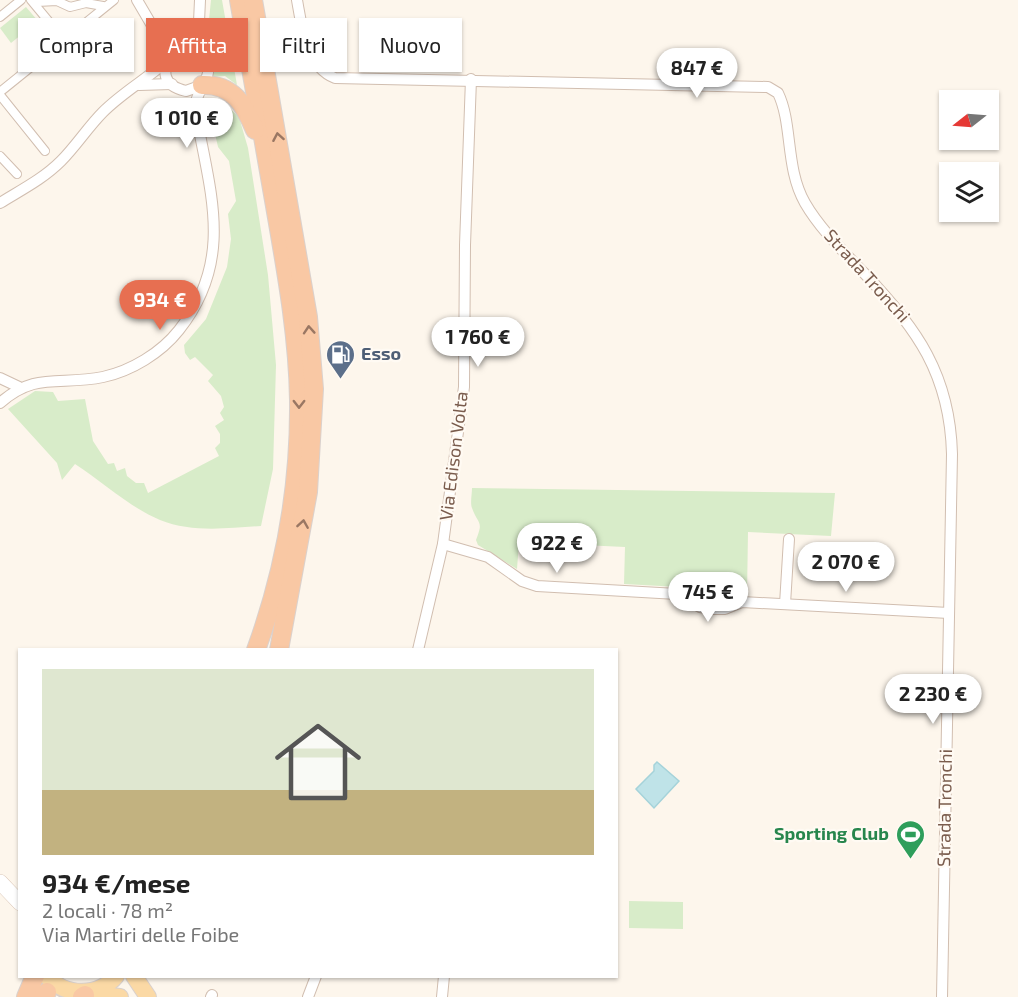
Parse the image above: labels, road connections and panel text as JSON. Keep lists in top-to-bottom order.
{
  "streets": {
    "street": ["Strada Tronchi", "Via Edison Volta"]
  },
  "crossings": [
    ["Strada Tronchi", "Via Edison Volta"]
  ],
  "places": {
    "fuel station": ["Esso"],
    "sports": ["Sporting Club"]
  },
  "north": "left",
  "page": {
    "chip": [
      "Compra",
      "Affitta",
      "Filtri",
      "Nuovo"
    ],
    "price": [
      "847 €",
      "1 010 €",
      "934 €",
      "1 760 €",
      "922 €",
      "2 070 €",
      "745 €",
      "2 230 €"
    ],
    "list": [
      {
        "name": "934 €/mese",
        "note": "2 locali · 78 m² · Via Martiri delle Foibe"
      }
    ]
  }
}
